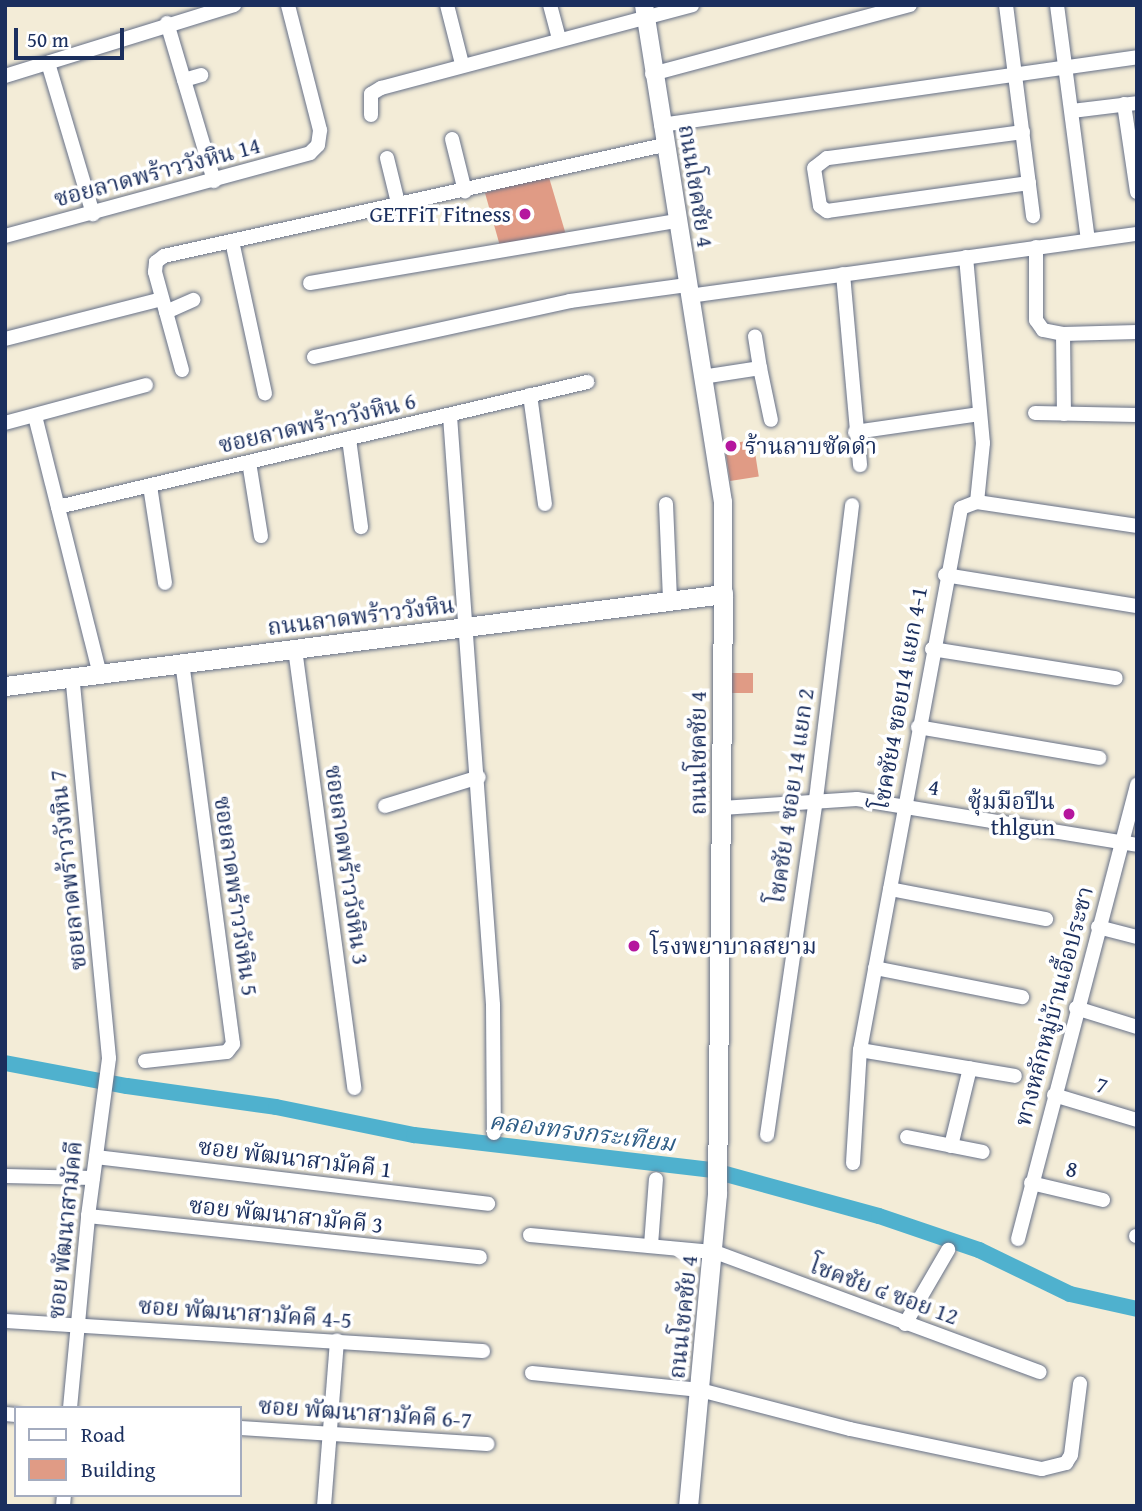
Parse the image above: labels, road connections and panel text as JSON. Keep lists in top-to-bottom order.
{
  "streets": {
    "main road": ["ถนนโชคชัย 4", "ถนนลาดพร้าววังหิน"],
    "street": [
      "ซอยลาดพร้าววังหิน 14",
      "ซอยลาดพร้าววังหิน 6",
      "โชคชัย4 ซอย14 แยก 4-1",
      "4",
      "โชคชัย 4 ซอย 14 แยก 2",
      "ซอยลาดพร้าววังหิน 3",
      "ซอยลาดพร้าววังหิน 7",
      "ซอยลาดพร้าววังหิน 5",
      "ทางหลักหมู่บ้านเอื้อประชา",
      "7",
      "ซอย พัฒนาสามัคคี 1",
      "8",
      "ซอย พัฒนาสามัคคี 3",
      "ซอย พัฒนาสามัคคี",
      "โชคชัย ๔ ซอย 12",
      "ซอย พัฒนาสามัคคี 4-5",
      "ซอย พัฒนาสามัคคี 6-7"
    ]
  },
  "crossings": [
    ["ถนนโชคชัย 4", "ถนนลาดพร้าววังหิน"],
    ["ถนนโชคชัย 4", "4"],
    ["ถนนโชคชัย 4", "โชคชัย ๔ ซอย 12"],
    ["ถนนลาดพร้าววังหิน", "ซอยลาดพร้าววังหิน 3"],
    ["ถนนลาดพร้าววังหิน", "ซอยลาดพร้าววังหิน 7"],
    ["ถนนลาดพร้าววังหิน", "ซอยลาดพร้าววังหิน 5"],
    ["โชคชัย4 ซอย14 แยก 4-1", "4"],
    ["4", "โชคชัย 4 ซอย 14 แยก 2"],
    ["4", "ทางหลักหมู่บ้านเอื้อประชา"],
    ["ซอยลาดพร้าววังหิน 7", "ซอย พัฒนาสามัคคี"],
    ["ทางหลักหมู่บ้านเอื้อประชา", "7"],
    ["ทางหลักหมู่บ้านเอื้อประชา", "8"],
    ["ซอย พัฒนาสามัคคี 1", "ซอย พัฒนาสามัคคี"],
    ["ซอย พัฒนาสามัคคี 3", "ซอย พัฒนาสามัคคี"],
    ["ซอย พัฒนาสามัคคี", "ซอย พัฒนาสามัคคี 4-5"]
  ],
  "water": ["คลองทรงกระเทียม"],
  "places": [
    "GETFiT Fitness",
    "ร้านลาบซัดดำ",
    "ซุ้มมือปืน thlgun",
    "โรงพยาบาลสยาม"
  ],
  "legend": ["Road", "Building"],
  "scale_bar": "50 m"
}
